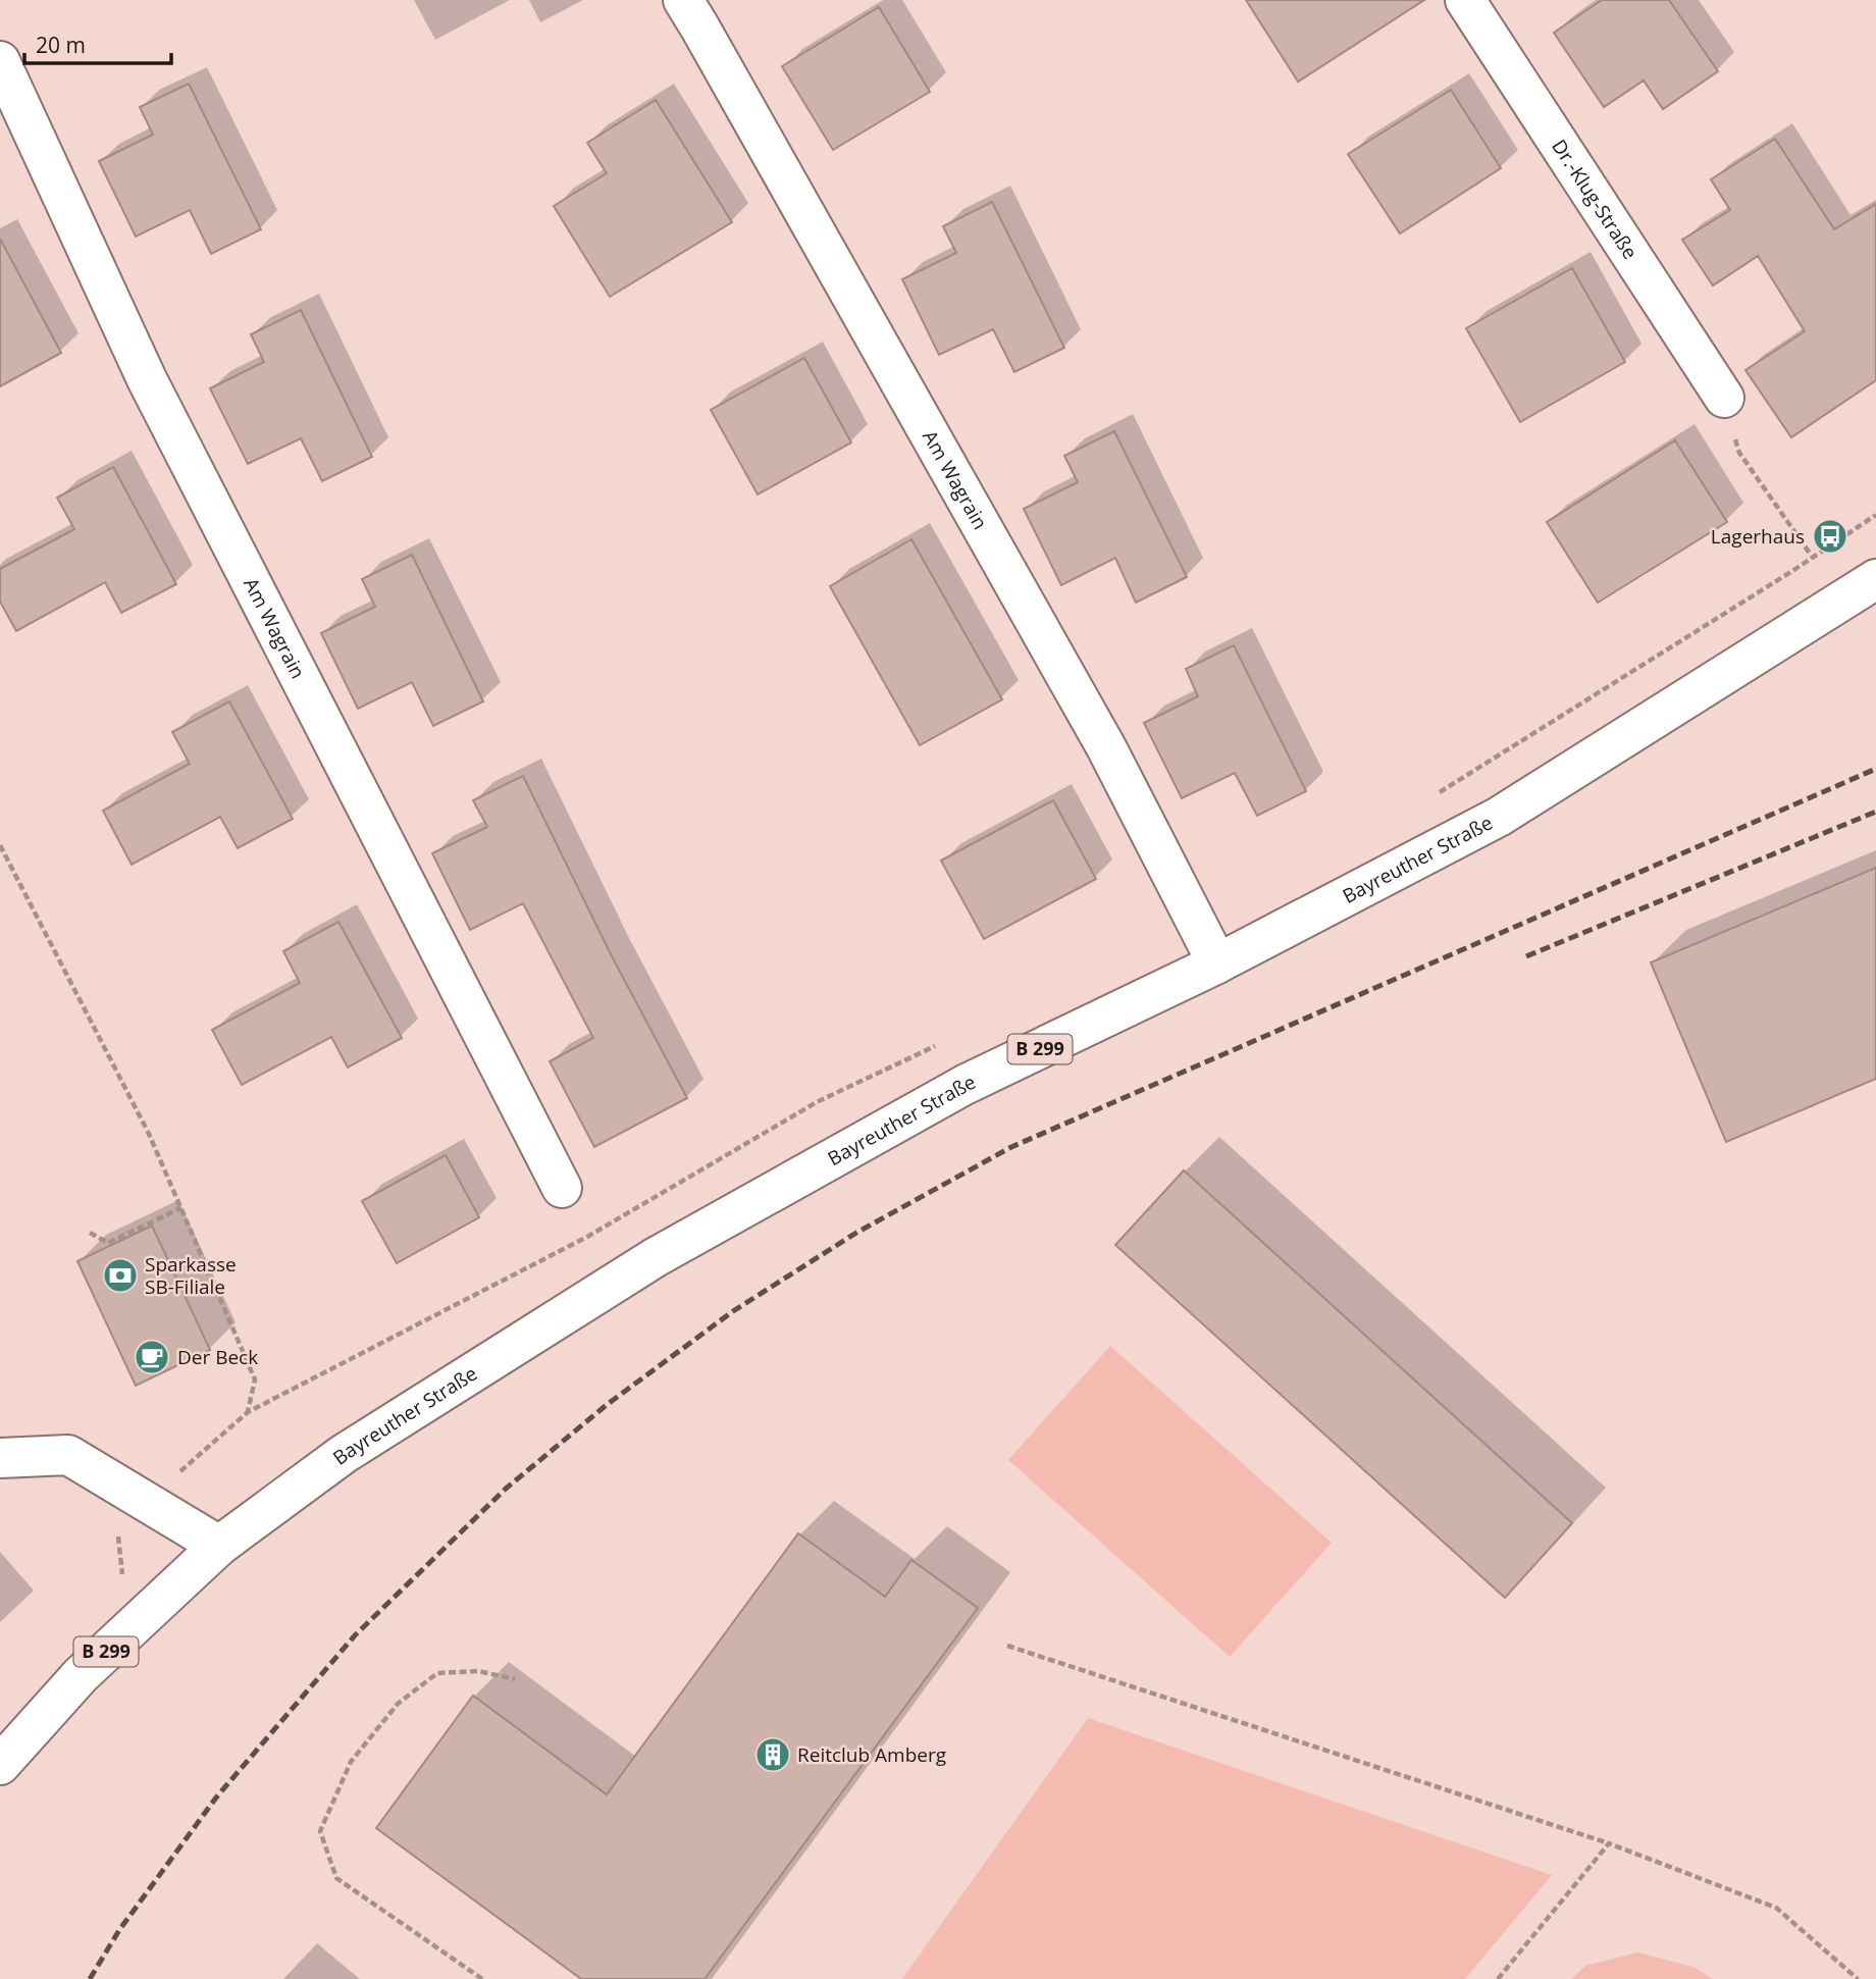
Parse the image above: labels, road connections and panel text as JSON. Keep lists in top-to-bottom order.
{
  "streets": {
    "street": [
      "Dr.-Klug-Straße",
      "Am Wagrain",
      "Bayreuther Straße",
      "B 299"
    ]
  },
  "crossings": [
    ["Am Wagrain", "Bayreuther Straße"]
  ],
  "places": {
    "bus stop": ["Lagerhaus"],
    "bank": ["Sparkasse SB-Filiale"],
    "cafe": ["Der Beck"],
    "building": ["Reitclub Amberg"]
  },
  "scale_bar": "20 m"
}
